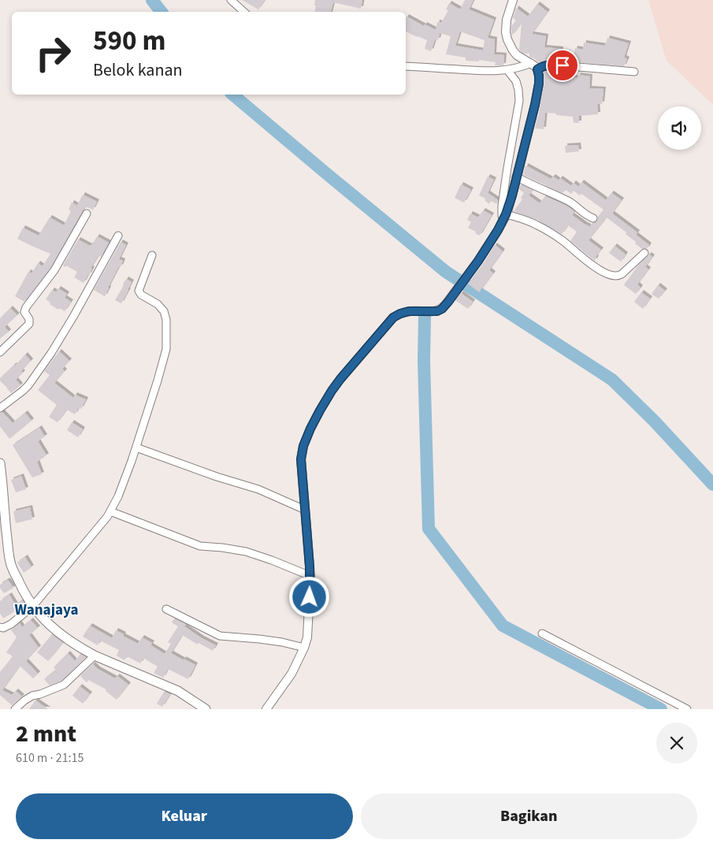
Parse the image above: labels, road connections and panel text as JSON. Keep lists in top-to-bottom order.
{
  "districts": ["Wanajaya"],
  "page": {
    "turn": ["590 m", "Belok kanan"],
    "heading": ["2 mnt", "610 m · 21:15"],
    "buttons": ["Keluar", "Bagikan"]
  }
}
